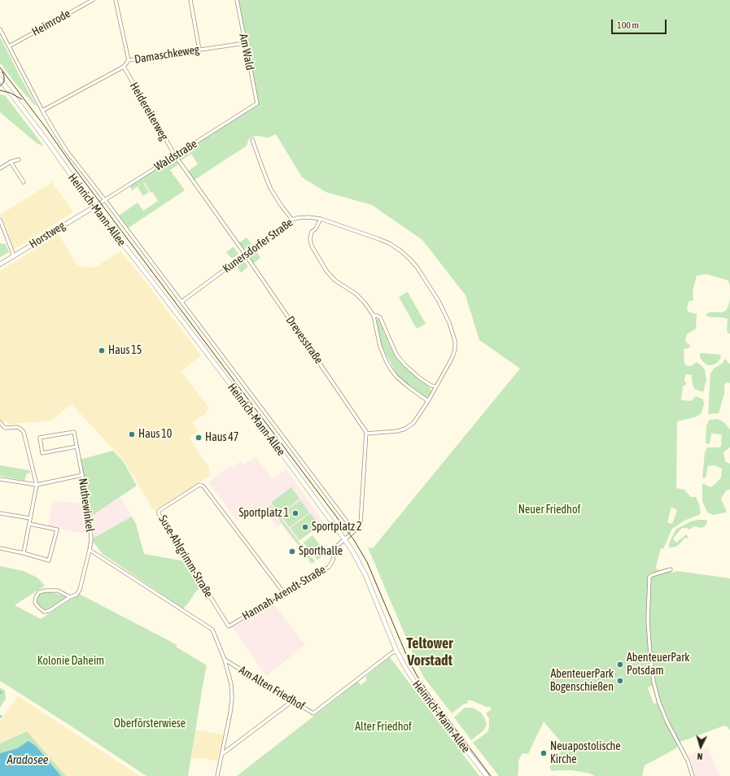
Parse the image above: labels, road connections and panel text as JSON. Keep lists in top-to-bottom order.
{
  "streets": {
    "main road": ["Heinrich-Mann-Allee"],
    "street": [
      "Heimrode",
      "Am Wald",
      "Damaschkeweg",
      "Heidereiterweg",
      "Waldstraße",
      "Horstweg",
      "Kunersdorfer Straße",
      "Drevesstraße",
      "Nuthewinkel",
      "Suse-Ahlgrimm-Straße",
      "Hannah-Arendt-Straße",
      "Am Alten Friedhof"
    ]
  },
  "crossings": [
    ["Heimrode", "Heinrich-Mann-Allee"],
    ["Am Wald", "Damaschkeweg"],
    ["Am Wald", "Waldstraße"],
    ["Damaschkeweg", "Heidereiterweg"],
    ["Damaschkeweg", "Heinrich-Mann-Allee"],
    ["Heidereiterweg", "Waldstraße"],
    ["Heidereiterweg", "Drevesstraße"],
    ["Waldstraße", "Heinrich-Mann-Allee"],
    ["Waldstraße", "Horstweg"],
    ["Waldstraße", "Drevesstraße"],
    ["Heinrich-Mann-Allee", "Horstweg"],
    ["Heinrich-Mann-Allee", "Kunersdorfer Straße"],
    ["Heinrich-Mann-Allee", "Hannah-Arendt-Straße"],
    ["Heinrich-Mann-Allee", "Am Alten Friedhof"],
    ["Kunersdorfer Straße", "Drevesstraße"],
    ["Suse-Ahlgrimm-Straße", "Hannah-Arendt-Straße"]
  ],
  "districts": ["Teltower Vorstadt"],
  "water": ["Aradosee"],
  "parks": [
    "Neuer Friedhof",
    "Kolonie Daheim",
    "Oberförsterwiese",
    "Alter Friedhof"
  ],
  "places": [
    "Haus 15",
    "Haus 10",
    "Haus 47",
    "Sportplatz 1",
    "Sportplatz 2",
    "Sporthalle",
    "AbenteuerPark Potsdam",
    "AbenteuerPark Bogenschießen",
    "Neuapostolische Kirche"
  ],
  "scale_bar": "100 m",
  "north": "bottom"
}
